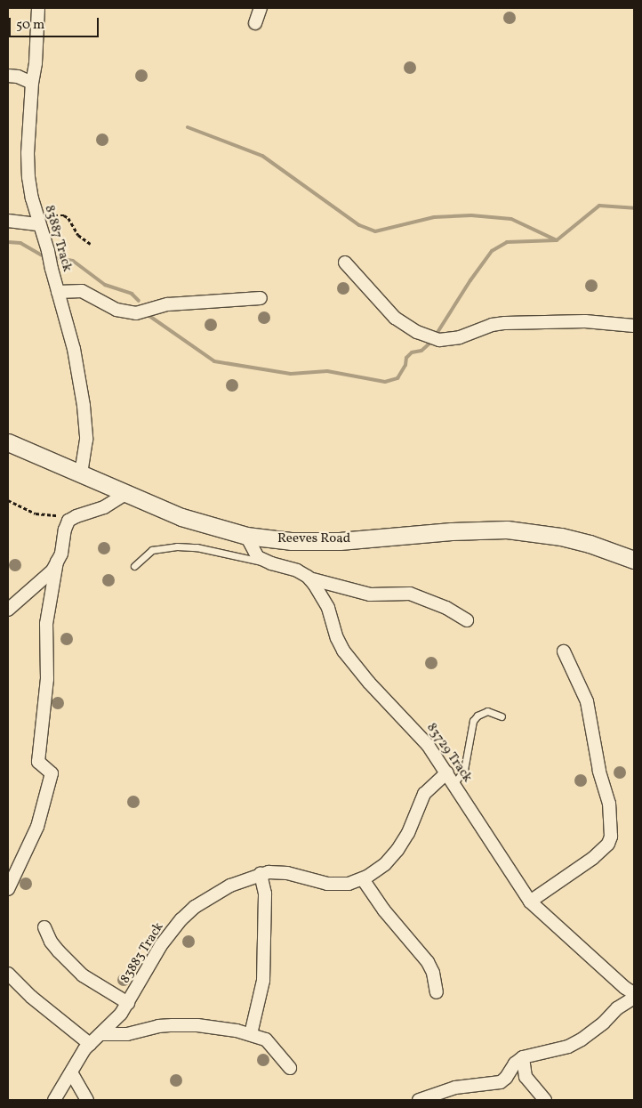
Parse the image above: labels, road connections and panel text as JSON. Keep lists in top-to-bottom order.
{
  "streets": {
    "street": [
      "83887 Track",
      "Reeves Road",
      "83729 Track",
      "83883 Track"
    ]
  },
  "crossings": [
    ["83887 Track", "Reeves Road"],
    ["Reeves Road", "83729 Track"],
    ["83729 Track", "83883 Track"]
  ],
  "scale_bar": "50 m"
}
